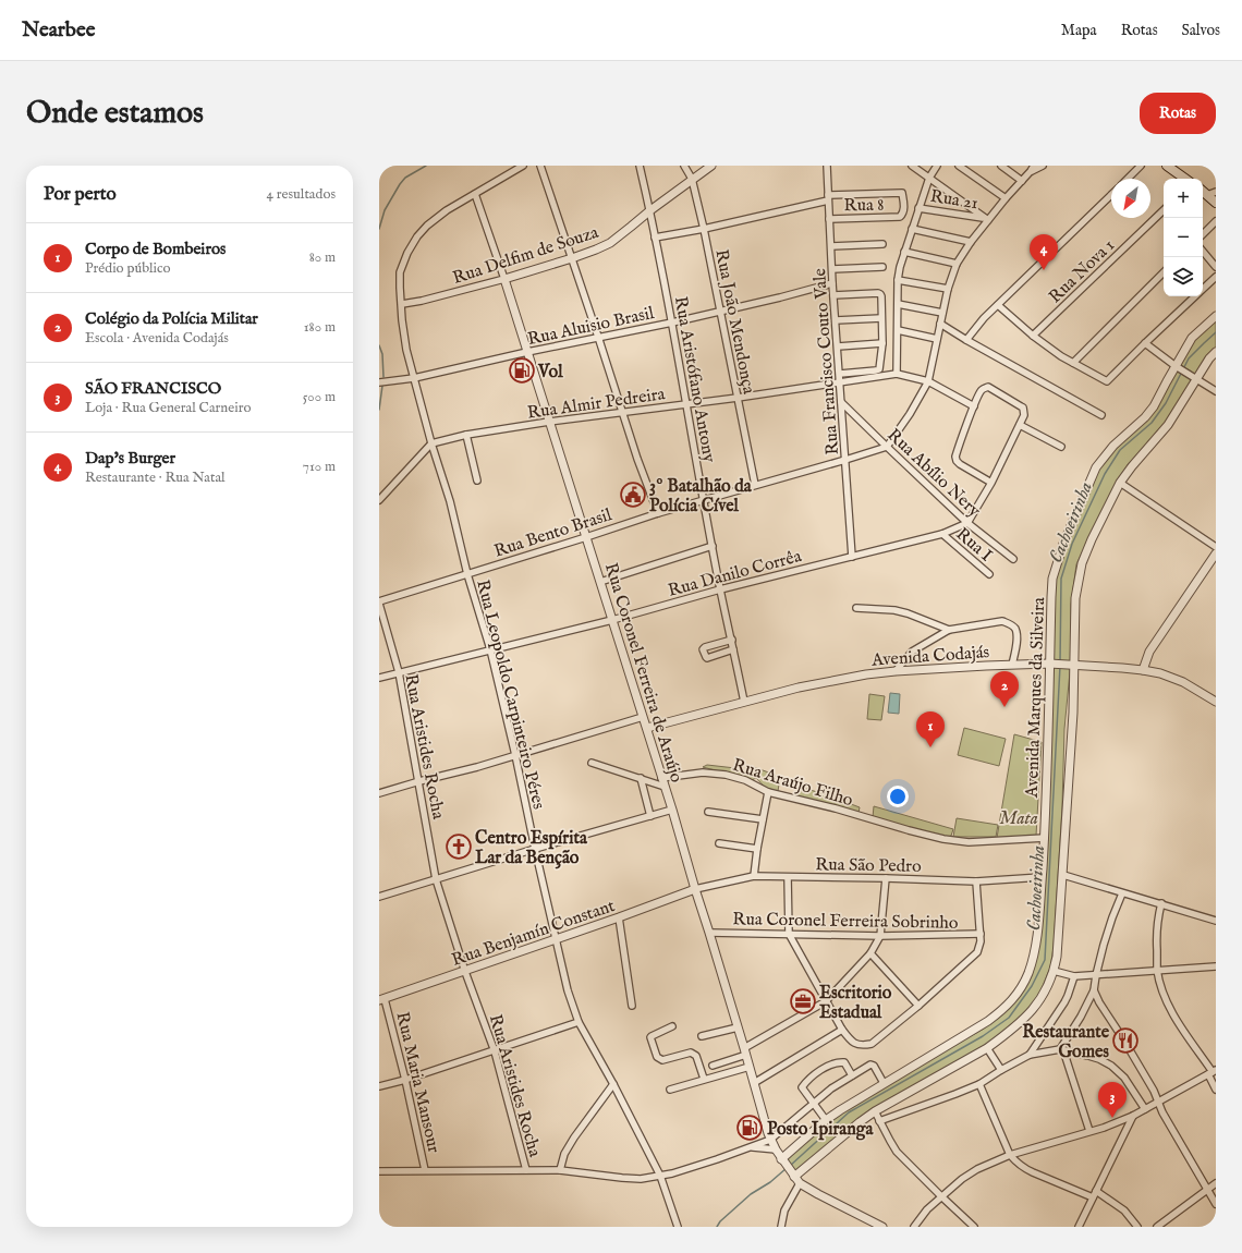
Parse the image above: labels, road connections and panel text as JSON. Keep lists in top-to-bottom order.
{
  "streets": {
    "street": [
      "Rua 21",
      "Rua 8",
      "Rua Delfim de Souza",
      "Rua Nova 1",
      "Rua João Mendonça",
      "Rua Aluisio Brasil",
      "Rua Francisco Couto Vale",
      "Rua Aristófano Antony",
      "Rua Almir Pedreira",
      "Rua Abílio Nery",
      "Rua Bento Brasil",
      "Rua I",
      "Rua Danilo Corrêa",
      "Avenida Codajás",
      "Rua Coronel Ferreira de Araújo",
      "Rua Leopoldo Carpinteiro Péres",
      "Avenida Marques da Silveira",
      "Rua Aristides Rocha",
      "Rua Araújo Filho",
      "Rua São Pedro",
      "Rua Coronel Ferreira Sobrinho",
      "Rua Benjamín Constant",
      "Rua Maria Mansour"
    ]
  },
  "crossings": [
    ["Rua 8", "Rua Francisco Couto Vale"],
    ["Rua Delfim de Souza", "Rua João Mendonça"],
    ["Rua Delfim de Souza", "Rua Aristófano Antony"],
    ["Rua Delfim de Souza", "Rua Coronel Ferreira de Araújo"],
    ["Rua Delfim de Souza", "Rua Leopoldo Carpinteiro Péres"],
    ["Rua João Mendonça", "Rua Aluisio Brasil"],
    ["Rua João Mendonça", "Rua Almir Pedreira"],
    ["Rua João Mendonça", "Rua Bento Brasil"],
    ["Rua Aluisio Brasil", "Rua Francisco Couto Vale"],
    ["Rua Aluisio Brasil", "Rua Aristófano Antony"],
    ["Rua Aluisio Brasil", "Rua Coronel Ferreira de Araújo"],
    ["Rua Aluisio Brasil", "Rua Leopoldo Carpinteiro Péres"],
    ["Rua Francisco Couto Vale", "Rua Almir Pedreira"],
    ["Rua Francisco Couto Vale", "Rua Abílio Nery"],
    ["Rua Francisco Couto Vale", "Rua Bento Brasil"],
    ["Rua Francisco Couto Vale", "Rua Danilo Corrêa"],
    ["Rua Aristófano Antony", "Rua Almir Pedreira"],
    ["Rua Aristófano Antony", "Rua Bento Brasil"],
    ["Rua Aristófano Antony", "Rua Danilo Corrêa"],
    ["Rua Aristófano Antony", "Avenida Codajás"],
    ["Rua Almir Pedreira", "Rua Coronel Ferreira de Araújo"],
    ["Rua Almir Pedreira", "Rua Leopoldo Carpinteiro Péres"],
    ["Rua Abílio Nery", "Rua Bento Brasil"],
    ["Rua Abílio Nery", "Rua Danilo Corrêa"],
    ["Rua Bento Brasil", "Rua Coronel Ferreira de Araújo"],
    ["Rua Bento Brasil", "Rua Leopoldo Carpinteiro Péres"],
    ["Rua Bento Brasil", "Rua Aristides Rocha"],
    ["Rua I", "Rua Danilo Corrêa"],
    ["Rua Danilo Corrêa", "Rua Coronel Ferreira de Araújo"],
    ["Rua Danilo Corrêa", "Rua Leopoldo Carpinteiro Péres"],
    ["Rua Danilo Corrêa", "Rua Aristides Rocha"],
    ["Avenida Codajás", "Rua Coronel Ferreira de Araújo"],
    ["Avenida Codajás", "Avenida Marques da Silveira"],
    ["Rua Coronel Ferreira de Araújo", "Rua Leopoldo Carpinteiro Péres"],
    ["Rua Coronel Ferreira de Araújo", "Avenida Marques da Silveira"],
    ["Rua Coronel Ferreira de Araújo", "Rua Araújo Filho"],
    ["Rua Coronel Ferreira de Araújo", "Rua São Pedro"],
    ["Rua Coronel Ferreira de Araújo", "Rua Coronel Ferreira Sobrinho"],
    ["Rua Coronel Ferreira de Araújo", "Rua Benjamín Constant"],
    ["Rua Leopoldo Carpinteiro Péres", "Rua Benjamín Constant"],
    ["Avenida Marques da Silveira", "Rua Araújo Filho"],
    ["Avenida Marques da Silveira", "Rua São Pedro"],
    ["Rua Aristides Rocha", "Rua Benjamín Constant"],
    ["Rua São Pedro", "Rua Benjamín Constant"],
    ["Rua Benjamín Constant", "Rua Maria Mansour"]
  ],
  "water": ["Cachoeirinha"],
  "parks": ["Mata"],
  "places": {
    "fuel station": ["Vol", "Posto Ipiranga"],
    "public building": ["3º Batalhão da Polícia Cível"],
    "church": ["Centro Espírita Lar da Benção"],
    "office": ["Escritorio Estadual"],
    "restaurant": ["Restaurante Gomes"]
  },
  "north": "bottom left",
  "page": {
    "header": "Nearbee",
    "nav": ["Mapa", "Rotas", "Salvos"],
    "buttons": "Rotas",
    "title": "Onde estamos",
    "heading": ["Por perto", "4 resultados"],
    "map_buttons": ["+", "−"],
    "list": [
      {
        "mark": "1",
        "name": "Corpo de Bombeiros",
        "note": "Prédio público",
        "value": "80 m"
      },
      {
        "mark": "2",
        "name": "Colégio da Polícia Militar",
        "note": "Escola · Avenida Codajás",
        "value": "180 m"
      },
      {
        "mark": "3",
        "name": "SÃO FRANCISCO",
        "note": "Loja · Rua General Carneiro",
        "value": "500 m"
      },
      {
        "mark": "4",
        "name": "Dap's Burger",
        "note": "Restaurante · Rua Natal",
        "value": "710 m"
      }
    ],
    "pins": [
      "4",
      "2",
      "1",
      "3"
    ]
  }
}
